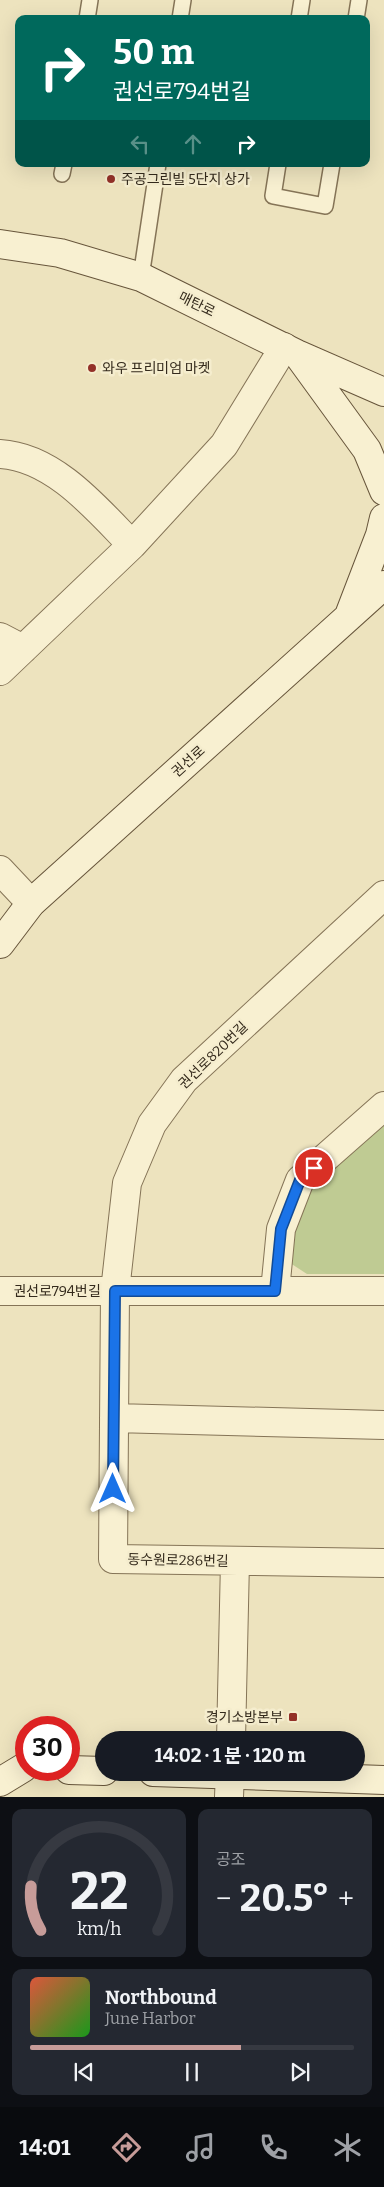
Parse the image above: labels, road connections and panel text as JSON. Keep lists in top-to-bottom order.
{
  "streets": {
    "street": [
      "매탄로",
      "권선로",
      "권선로820번길",
      "권선로794번길",
      "동수원로286번길"
    ]
  },
  "crossings": [
    ["권선로820번길", "권선로794번길"],
    ["권선로820번길", "동수원로286번길"],
    ["권선로794번길", "동수원로286번길"]
  ],
  "places": {
    "other": ["주공그린빌 5단지 상가", "와우 프리미엄 마켓"],
    "transit": ["경기소방본부"]
  },
  "page": {
    "turn": ["50 m", "권선로794번길"],
    "limit": "30",
    "trip": "14:02 · 1 분 · 120 m",
    "tile": "공조",
    "heat": ["−", "20.5°", "+"],
    "song": ["Northbound", "June Harbor"],
    "tabs": "14:01",
    "gauge": ["22", "km/h"]
  }
}
